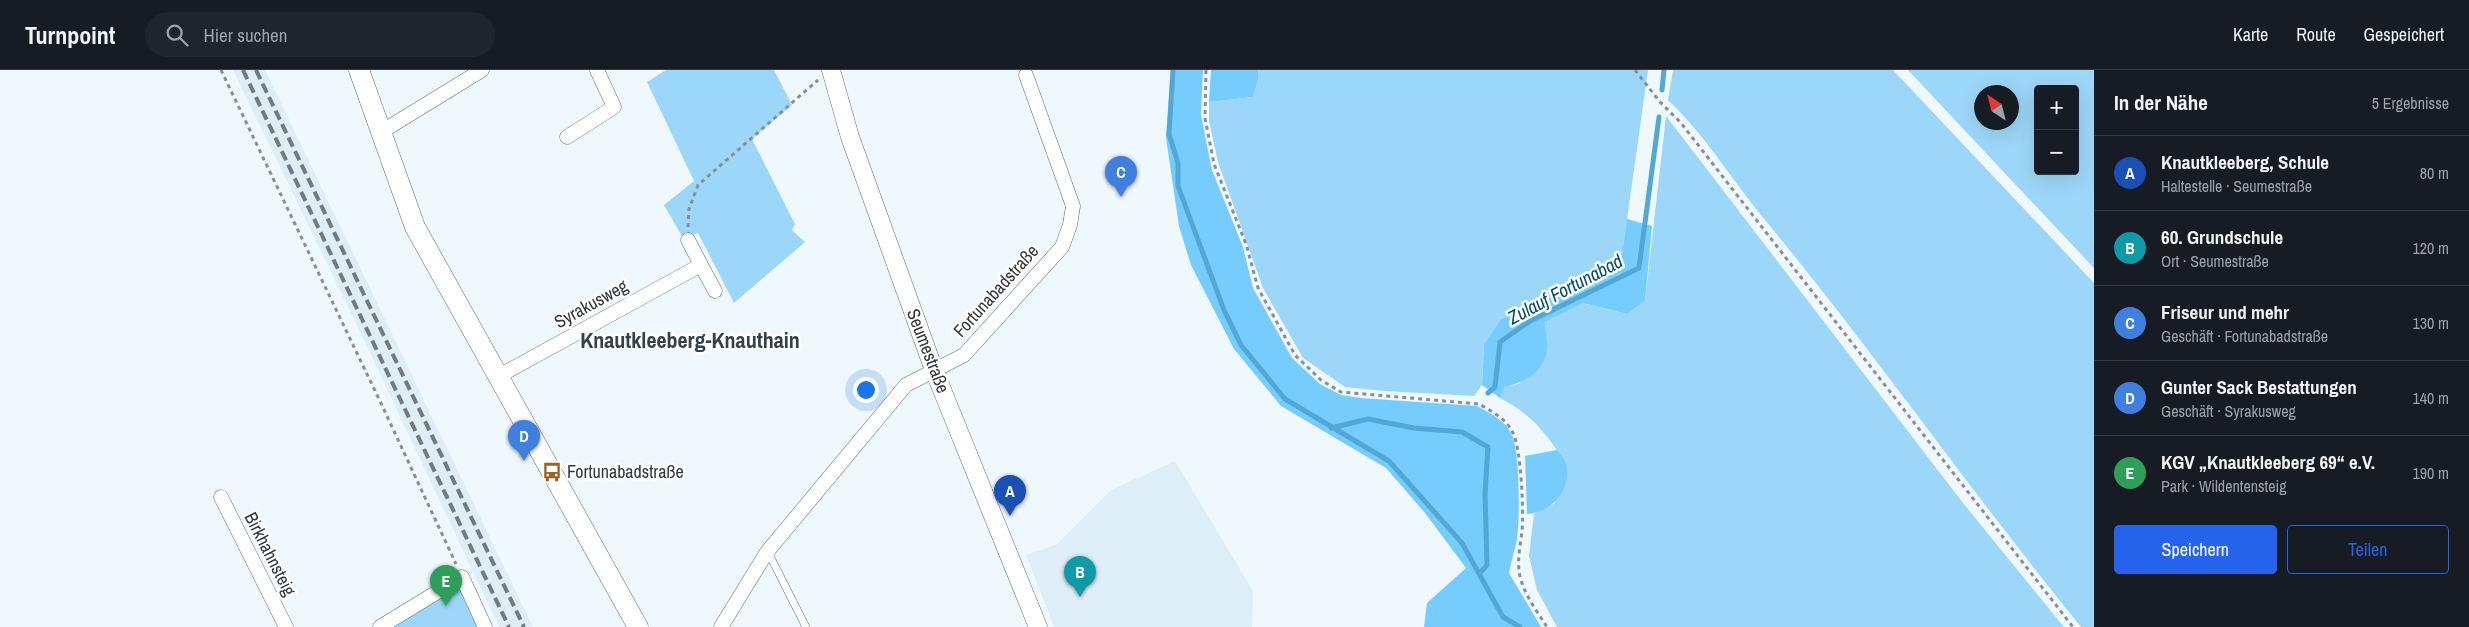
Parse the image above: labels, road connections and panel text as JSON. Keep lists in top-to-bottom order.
{
  "streets": {
    "street": [
      "Fortunabadstraße",
      "Syrakusweg",
      "Seumestraße",
      "Birkhahnsteig"
    ]
  },
  "crossings": [
    ["Fortunabadstraße", "Seumestraße"]
  ],
  "districts": ["Knautkleeberg-Knauthain"],
  "water": ["Zulauf Fortunabad"],
  "places": {
    "bus stop": ["Fortunabadstraße"]
  },
  "north": "top left",
  "page": {
    "header": "Turnpoint",
    "search": "Hier suchen",
    "nav": ["Karte", "Route", "Gespeichert"],
    "heading": ["In der Nähe", "5 Ergebnisse"],
    "map_buttons": ["+", "−"],
    "list": [
      {
        "mark": "A",
        "name": "Knautkleeberg, Schule",
        "note": "Haltestelle · Seumestraße",
        "value": "80 m"
      },
      {
        "mark": "B",
        "name": "60. Grundschule",
        "note": "Ort · Seumestraße",
        "value": "120 m"
      },
      {
        "mark": "C",
        "name": "Friseur und mehr",
        "note": "Geschäft · Fortunabadstraße",
        "value": "130 m"
      },
      {
        "mark": "D",
        "name": "Gunter Sack Bestattungen",
        "note": "Geschäft · Syrakusweg",
        "value": "140 m"
      },
      {
        "mark": "E",
        "name": "KGV „Knautkleeberg 69“ e.V.",
        "note": "Park · Wildentensteig",
        "value": "190 m"
      }
    ],
    "pins": [
      "C",
      "D",
      "A",
      "B",
      "E"
    ],
    "buttons": ["Speichern", "Teilen"]
  }
}
